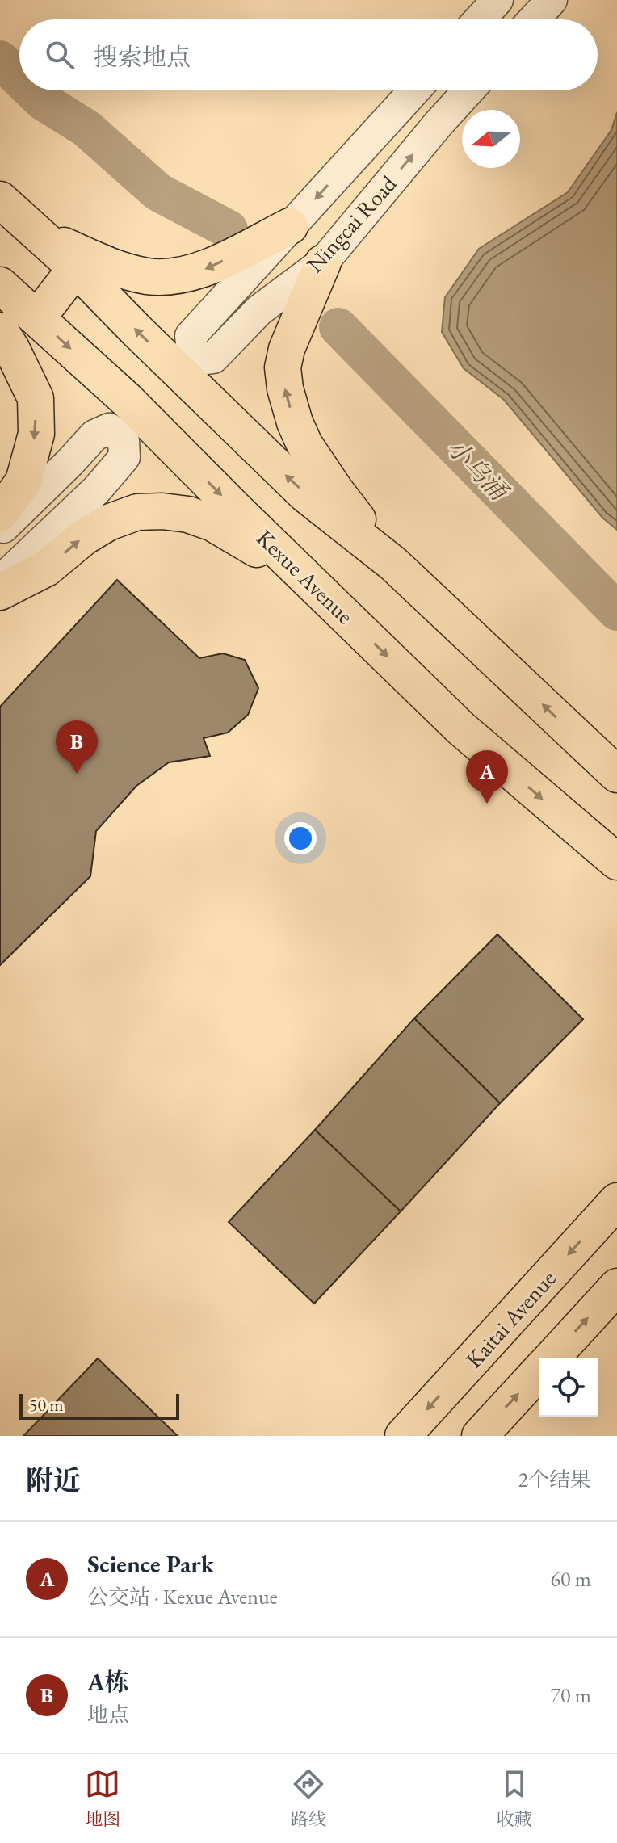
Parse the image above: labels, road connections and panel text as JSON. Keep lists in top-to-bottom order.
{
  "streets": {
    "main road": ["Kexue Avenue", "Kaitai Avenue"],
    "street": ["Ningcai Road"]
  },
  "water": ["小乌涌"],
  "scale_bar": "50 m",
  "north": "left",
  "page": {
    "search": "搜索地点",
    "pins": ["B", "A"],
    "scale": "50 m",
    "heading": ["附近", "2个结果"],
    "list": [
      {
        "mark": "A",
        "name": "Science Park",
        "note": "公交站 · Kexue Avenue",
        "value": "60 m"
      },
      {
        "mark": "B",
        "name": "A栋",
        "note": "地点",
        "value": "70 m"
      }
    ],
    "nav": ["地图", "路线", "收藏"]
  }
}
